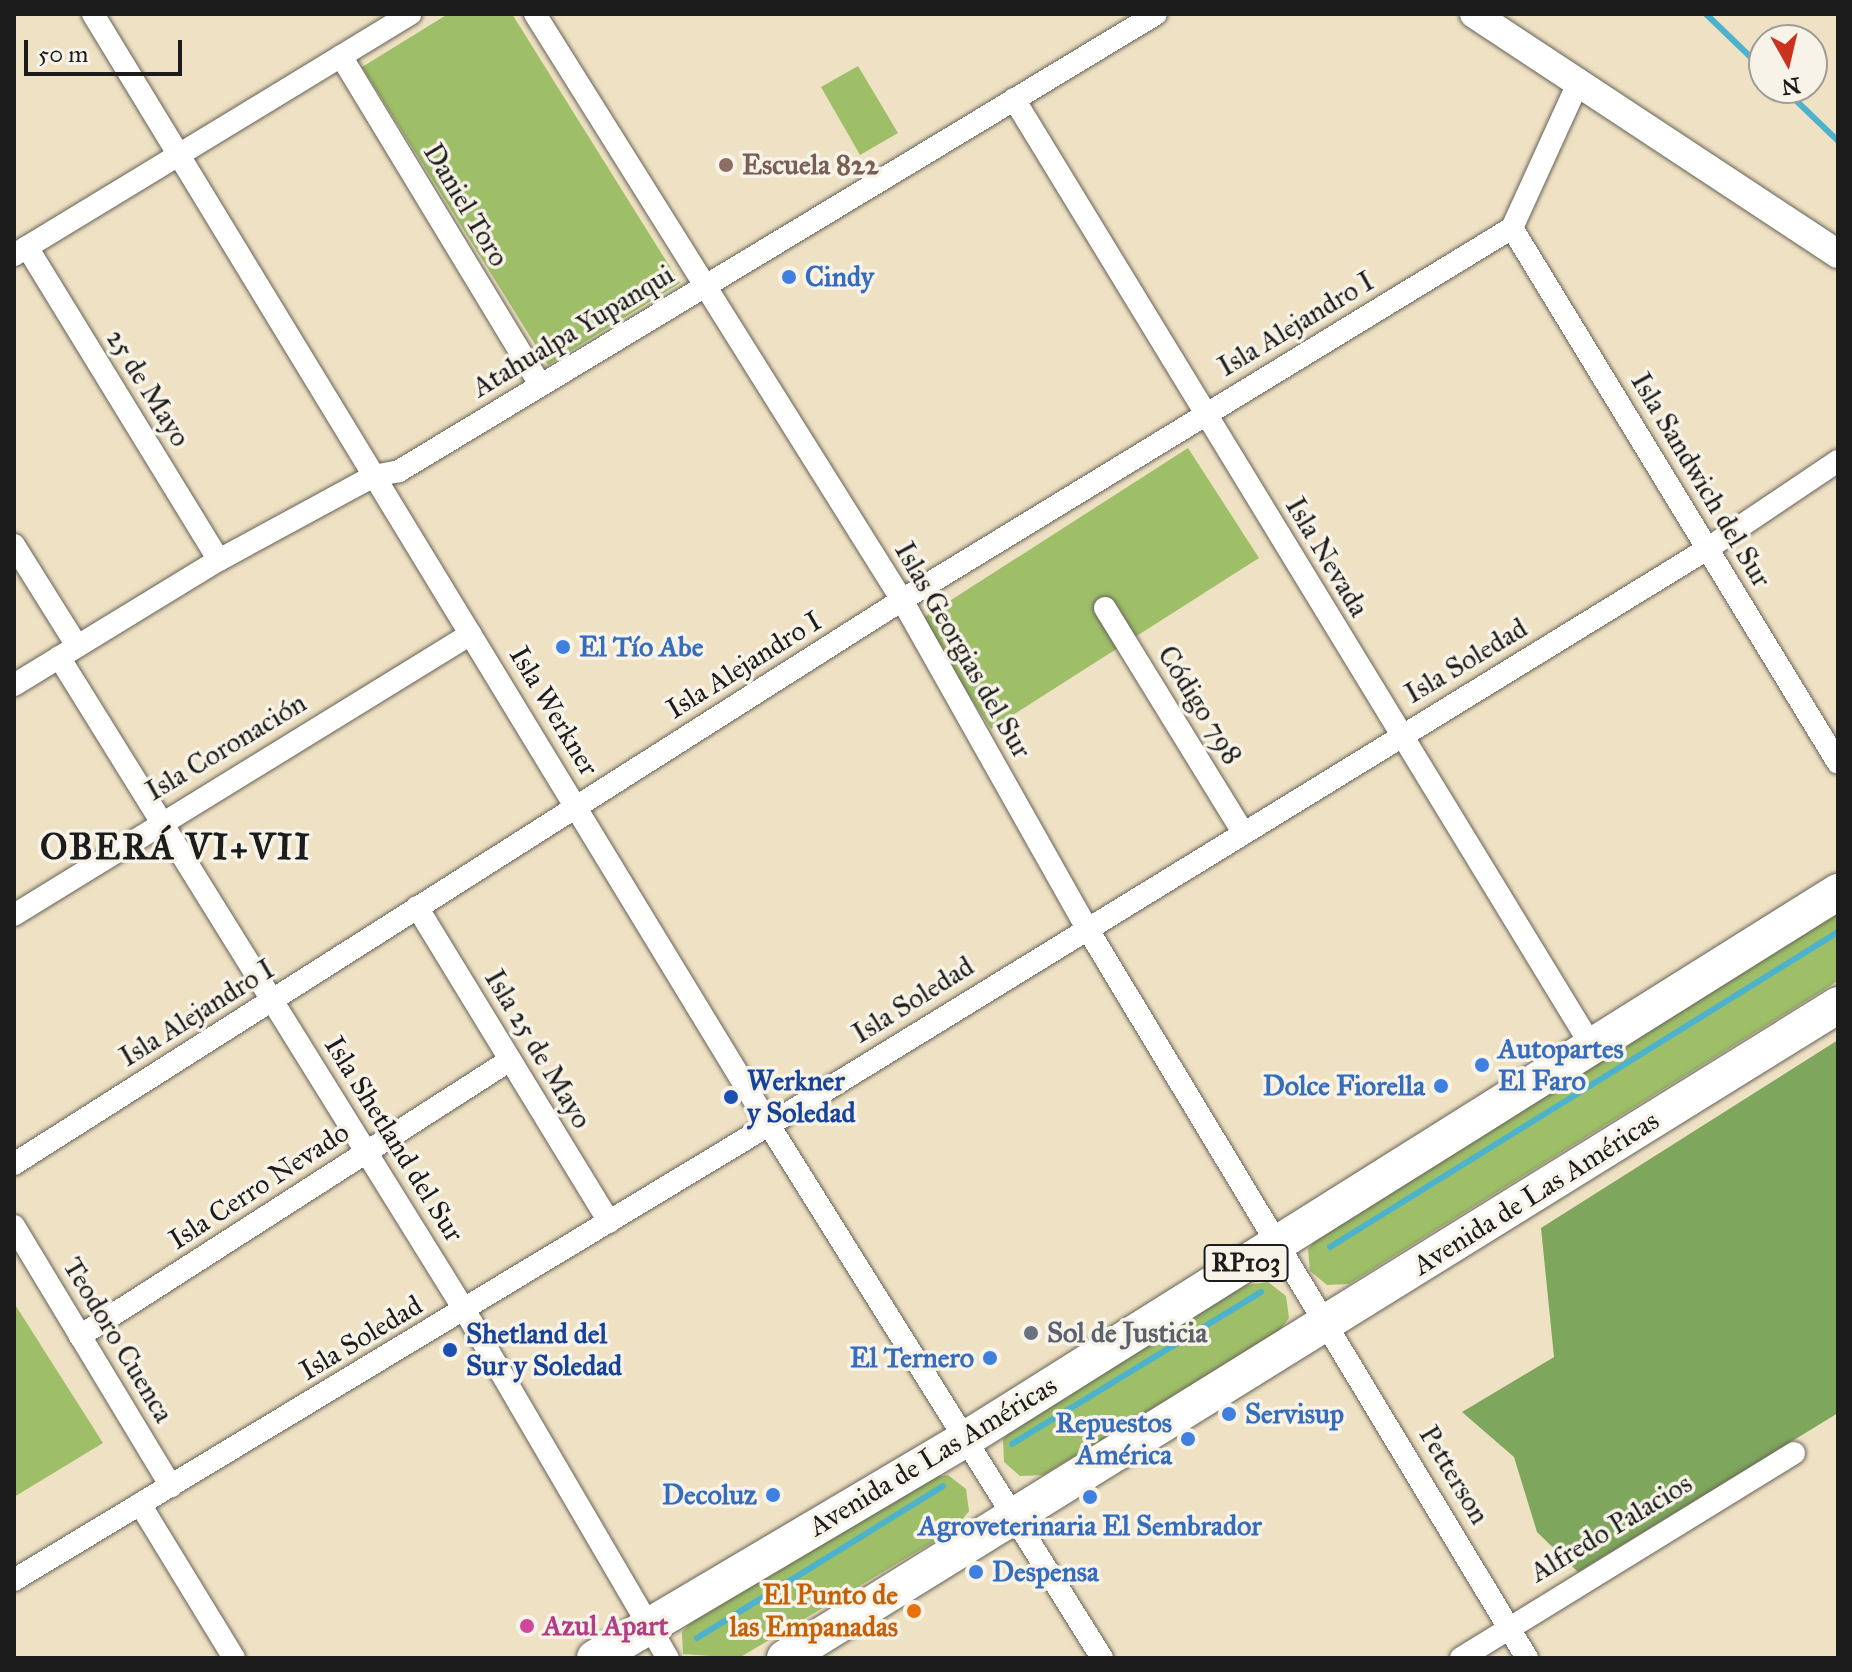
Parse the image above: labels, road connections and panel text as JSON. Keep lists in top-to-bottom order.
{
  "streets": {
    "main road": ["Avenida de Las Américas", "RP103"],
    "street": [
      "Daniel Toro",
      "Isla Alejandro I",
      "Atahualpa Yupanqui",
      "25 de Mayo",
      "Isla Sandwich del Sur",
      "Isla Nevada",
      "Islas Georgias del Sur",
      "Isla Soledad",
      "Código 798",
      "Isla Werkner",
      "Isla Coronación",
      "Isla 25 de Mayo",
      "Isla Shetland del Sur",
      "Isla Cerro Nevado",
      "Teodoro Cuenca",
      "Petterson",
      "Alfredo Palacios"
    ]
  },
  "crossings": [
    ["Daniel Toro", "Atahualpa Yupanqui"],
    ["Isla Alejandro I", "Isla Sandwich del Sur"],
    ["Isla Alejandro I", "Isla Nevada"],
    ["Isla Alejandro I", "Islas Georgias del Sur"],
    ["Isla Alejandro I", "Isla Werkner"],
    ["Isla Alejandro I", "Isla 25 de Mayo"],
    ["Isla Alejandro I", "Isla Shetland del Sur"],
    ["Atahualpa Yupanqui", "25 de Mayo"],
    ["Atahualpa Yupanqui", "Isla Nevada"],
    ["Atahualpa Yupanqui", "Islas Georgias del Sur"],
    ["Atahualpa Yupanqui", "Isla Werkner"],
    ["Atahualpa Yupanqui", "Isla Shetland del Sur"],
    ["Isla Sandwich del Sur", "Isla Soledad"],
    ["Isla Nevada", "Isla Soledad"],
    ["Isla Nevada", "Avenida de Las Américas"],
    ["Islas Georgias del Sur", "Isla Soledad"],
    ["Islas Georgias del Sur", "Avenida de Las Américas"],
    ["Islas Georgias del Sur", "Petterson"],
    ["Isla Soledad", "Código 798"],
    ["Isla Soledad", "Isla Werkner"],
    ["Isla Soledad", "Isla 25 de Mayo"],
    ["Isla Soledad", "Isla Shetland del Sur"],
    ["Isla Soledad", "Teodoro Cuenca"],
    ["Isla Werkner", "Isla Coronación"],
    ["Isla Werkner", "Avenida de Las Américas"],
    ["Isla Coronación", "Isla Shetland del Sur"],
    ["Isla 25 de Mayo", "Isla Cerro Nevado"],
    ["Isla Shetland del Sur", "Isla Cerro Nevado"],
    ["Isla Shetland del Sur", "Avenida de Las Américas"],
    ["Isla Cerro Nevado", "Teodoro Cuenca"],
    ["Avenida de Las Américas", "Petterson"],
    ["Petterson", "Alfredo Palacios"]
  ],
  "districts": ["OBERÁ VI+VII"],
  "places": [
    "Escuela 822",
    "Cindy",
    "El Tío Abe",
    "Autopartes El Faro",
    "Dolce Fiorella",
    "Werkner y Soledad",
    "Sol de Justicia",
    "Shetland del Sur y Soledad",
    "El Ternero",
    "Servisup",
    "Repuestos América",
    "Decoluz",
    "Agroveterinaria El Sembrador",
    "Despensa",
    "El Punto de las Empanadas",
    "Azul Apart"
  ],
  "scale_bar": "50 m",
  "north": "bottom"
}
